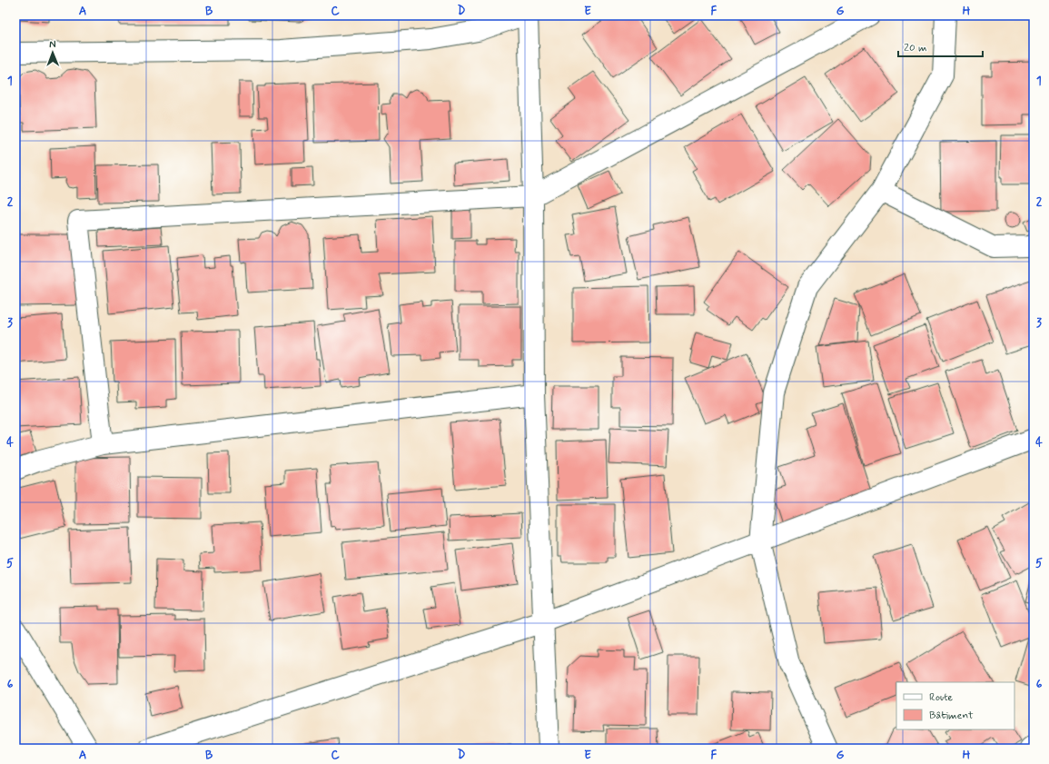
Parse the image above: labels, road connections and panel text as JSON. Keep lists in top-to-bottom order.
{
  "legend": ["Route", "Bâtiment"],
  "scale_bar": "20 m",
  "north": "top",
  "grid": {
    "columns": [
      "A",
      "B",
      "C",
      "D",
      "E",
      "F",
      "G",
      "H"
    ],
    "rows": [
      "1",
      "2",
      "3",
      "4",
      "5",
      "6"
    ]
  }
}
